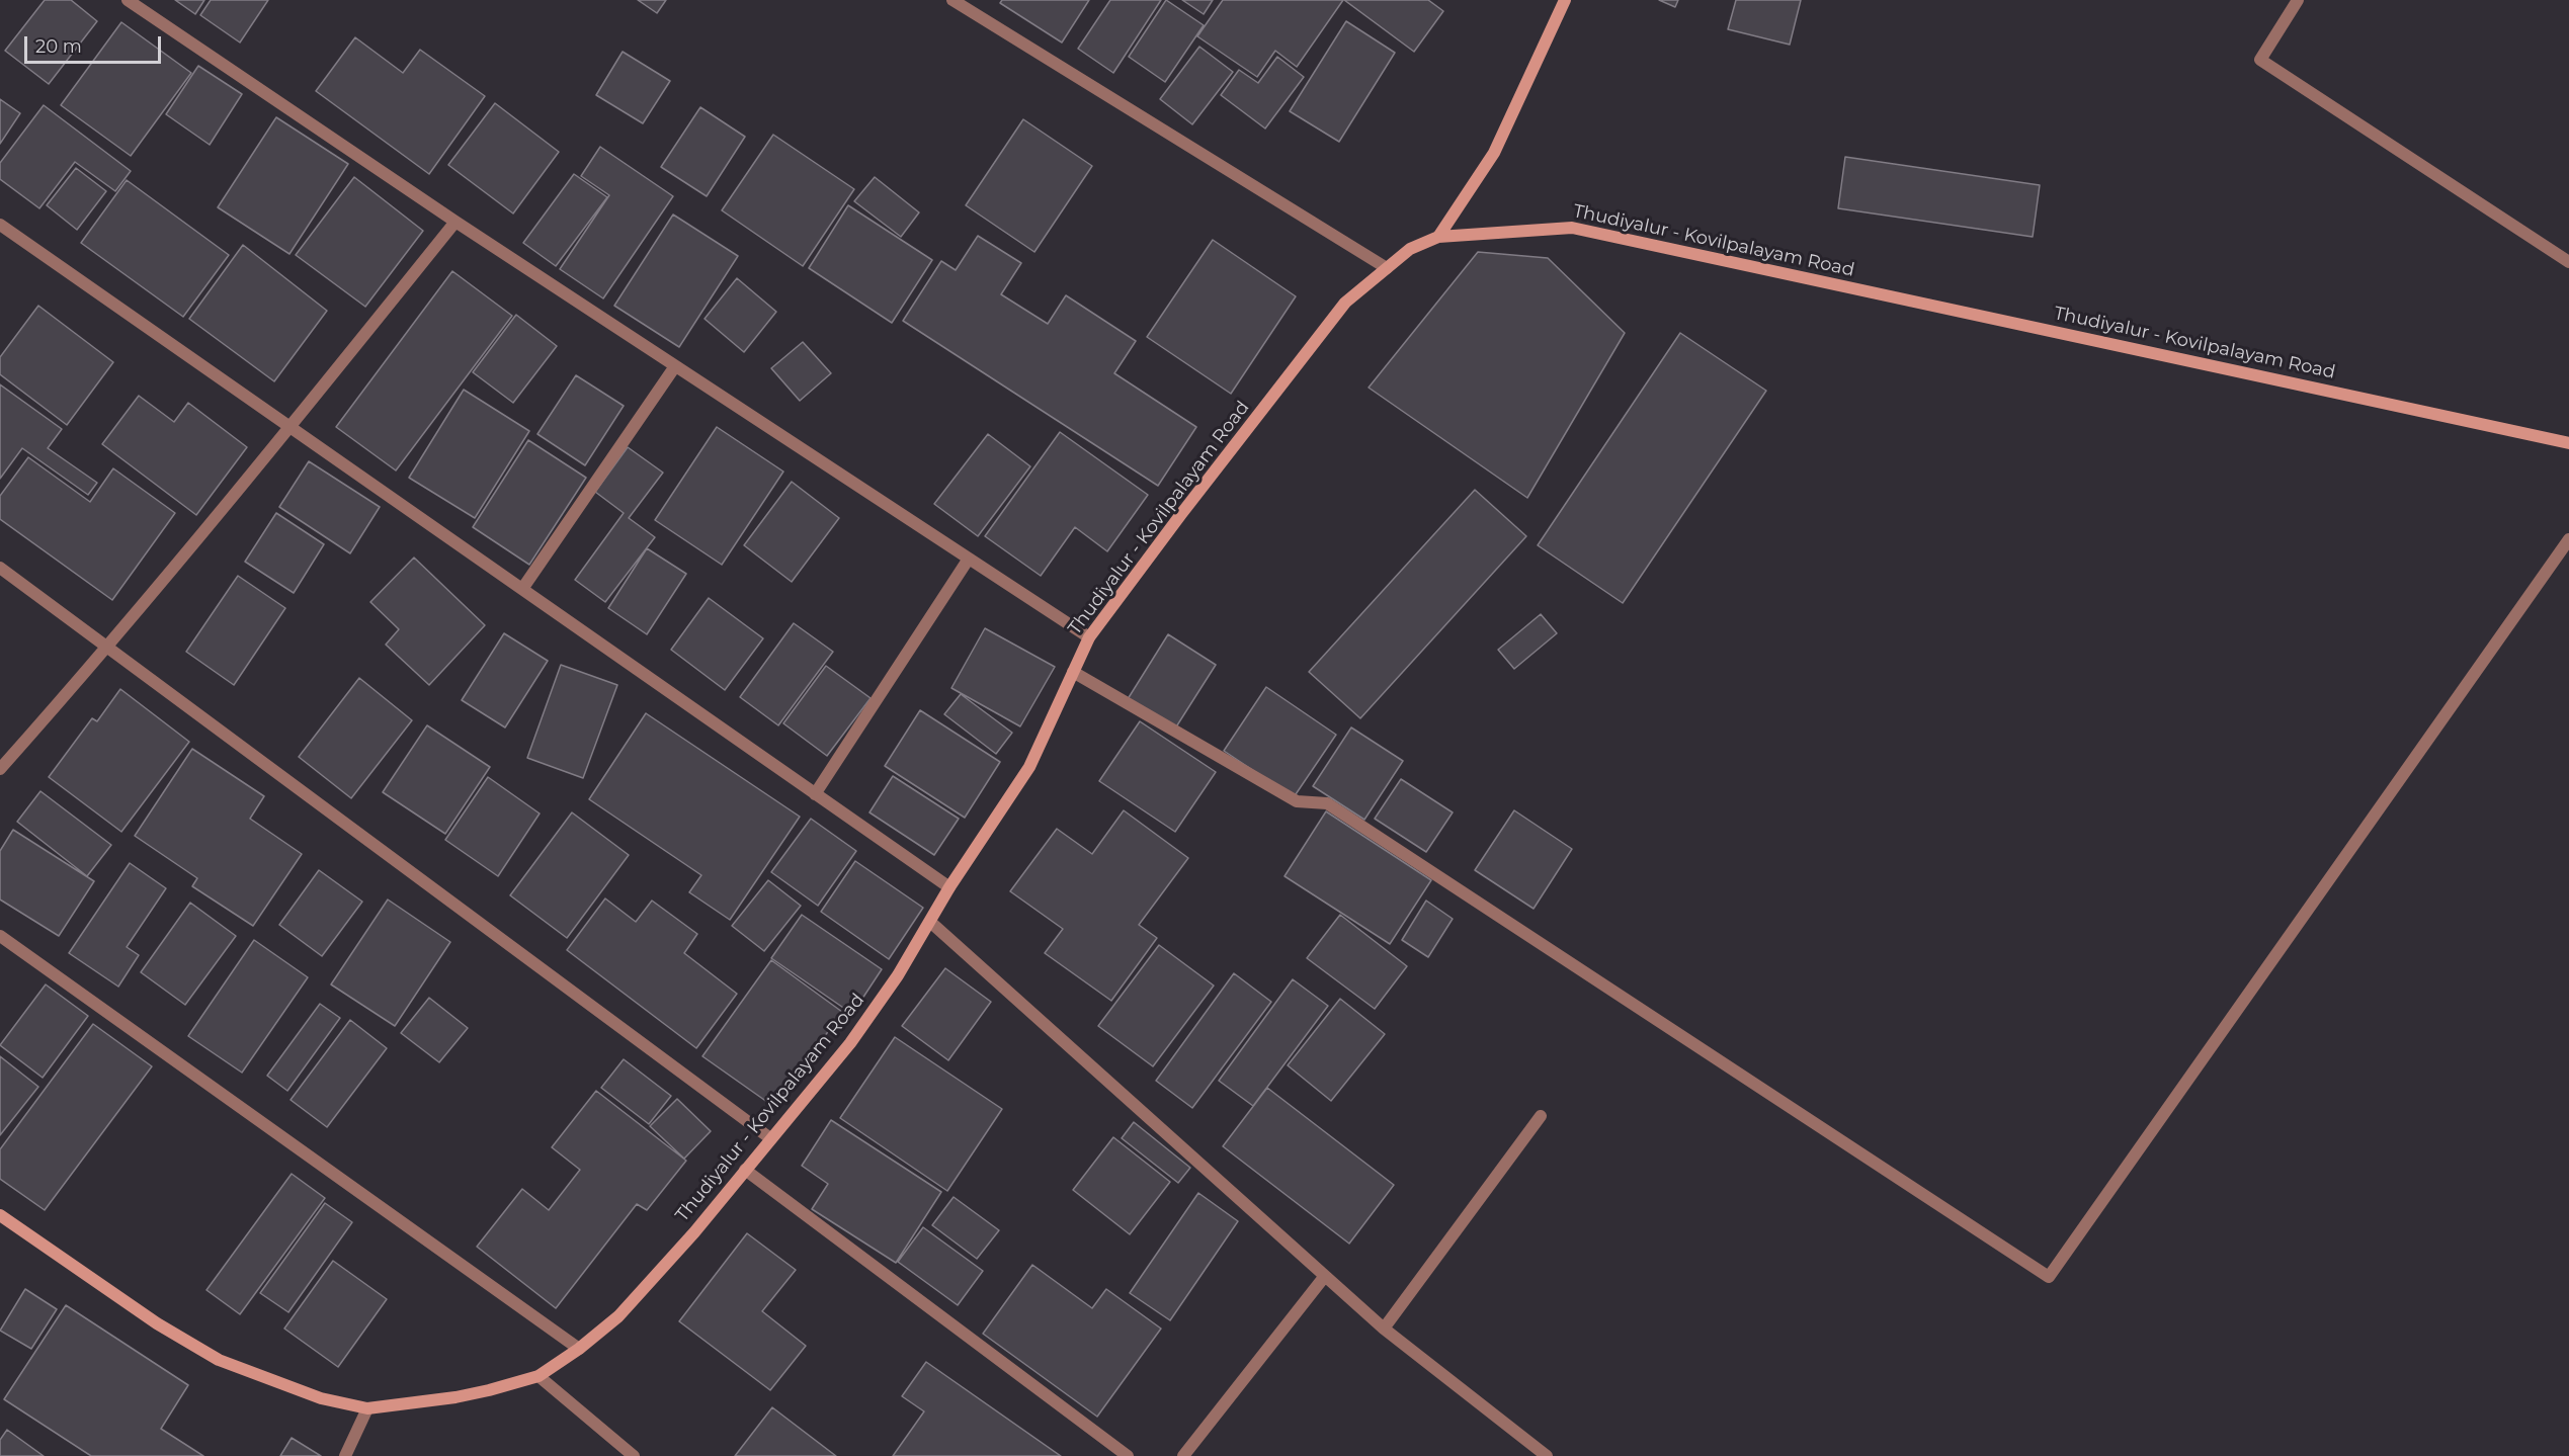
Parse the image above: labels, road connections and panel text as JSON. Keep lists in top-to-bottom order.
{
  "streets": {
    "main road": ["Thudiyalur - Kovilpalayam Road"]
  },
  "scale_bar": "20 m"
}
